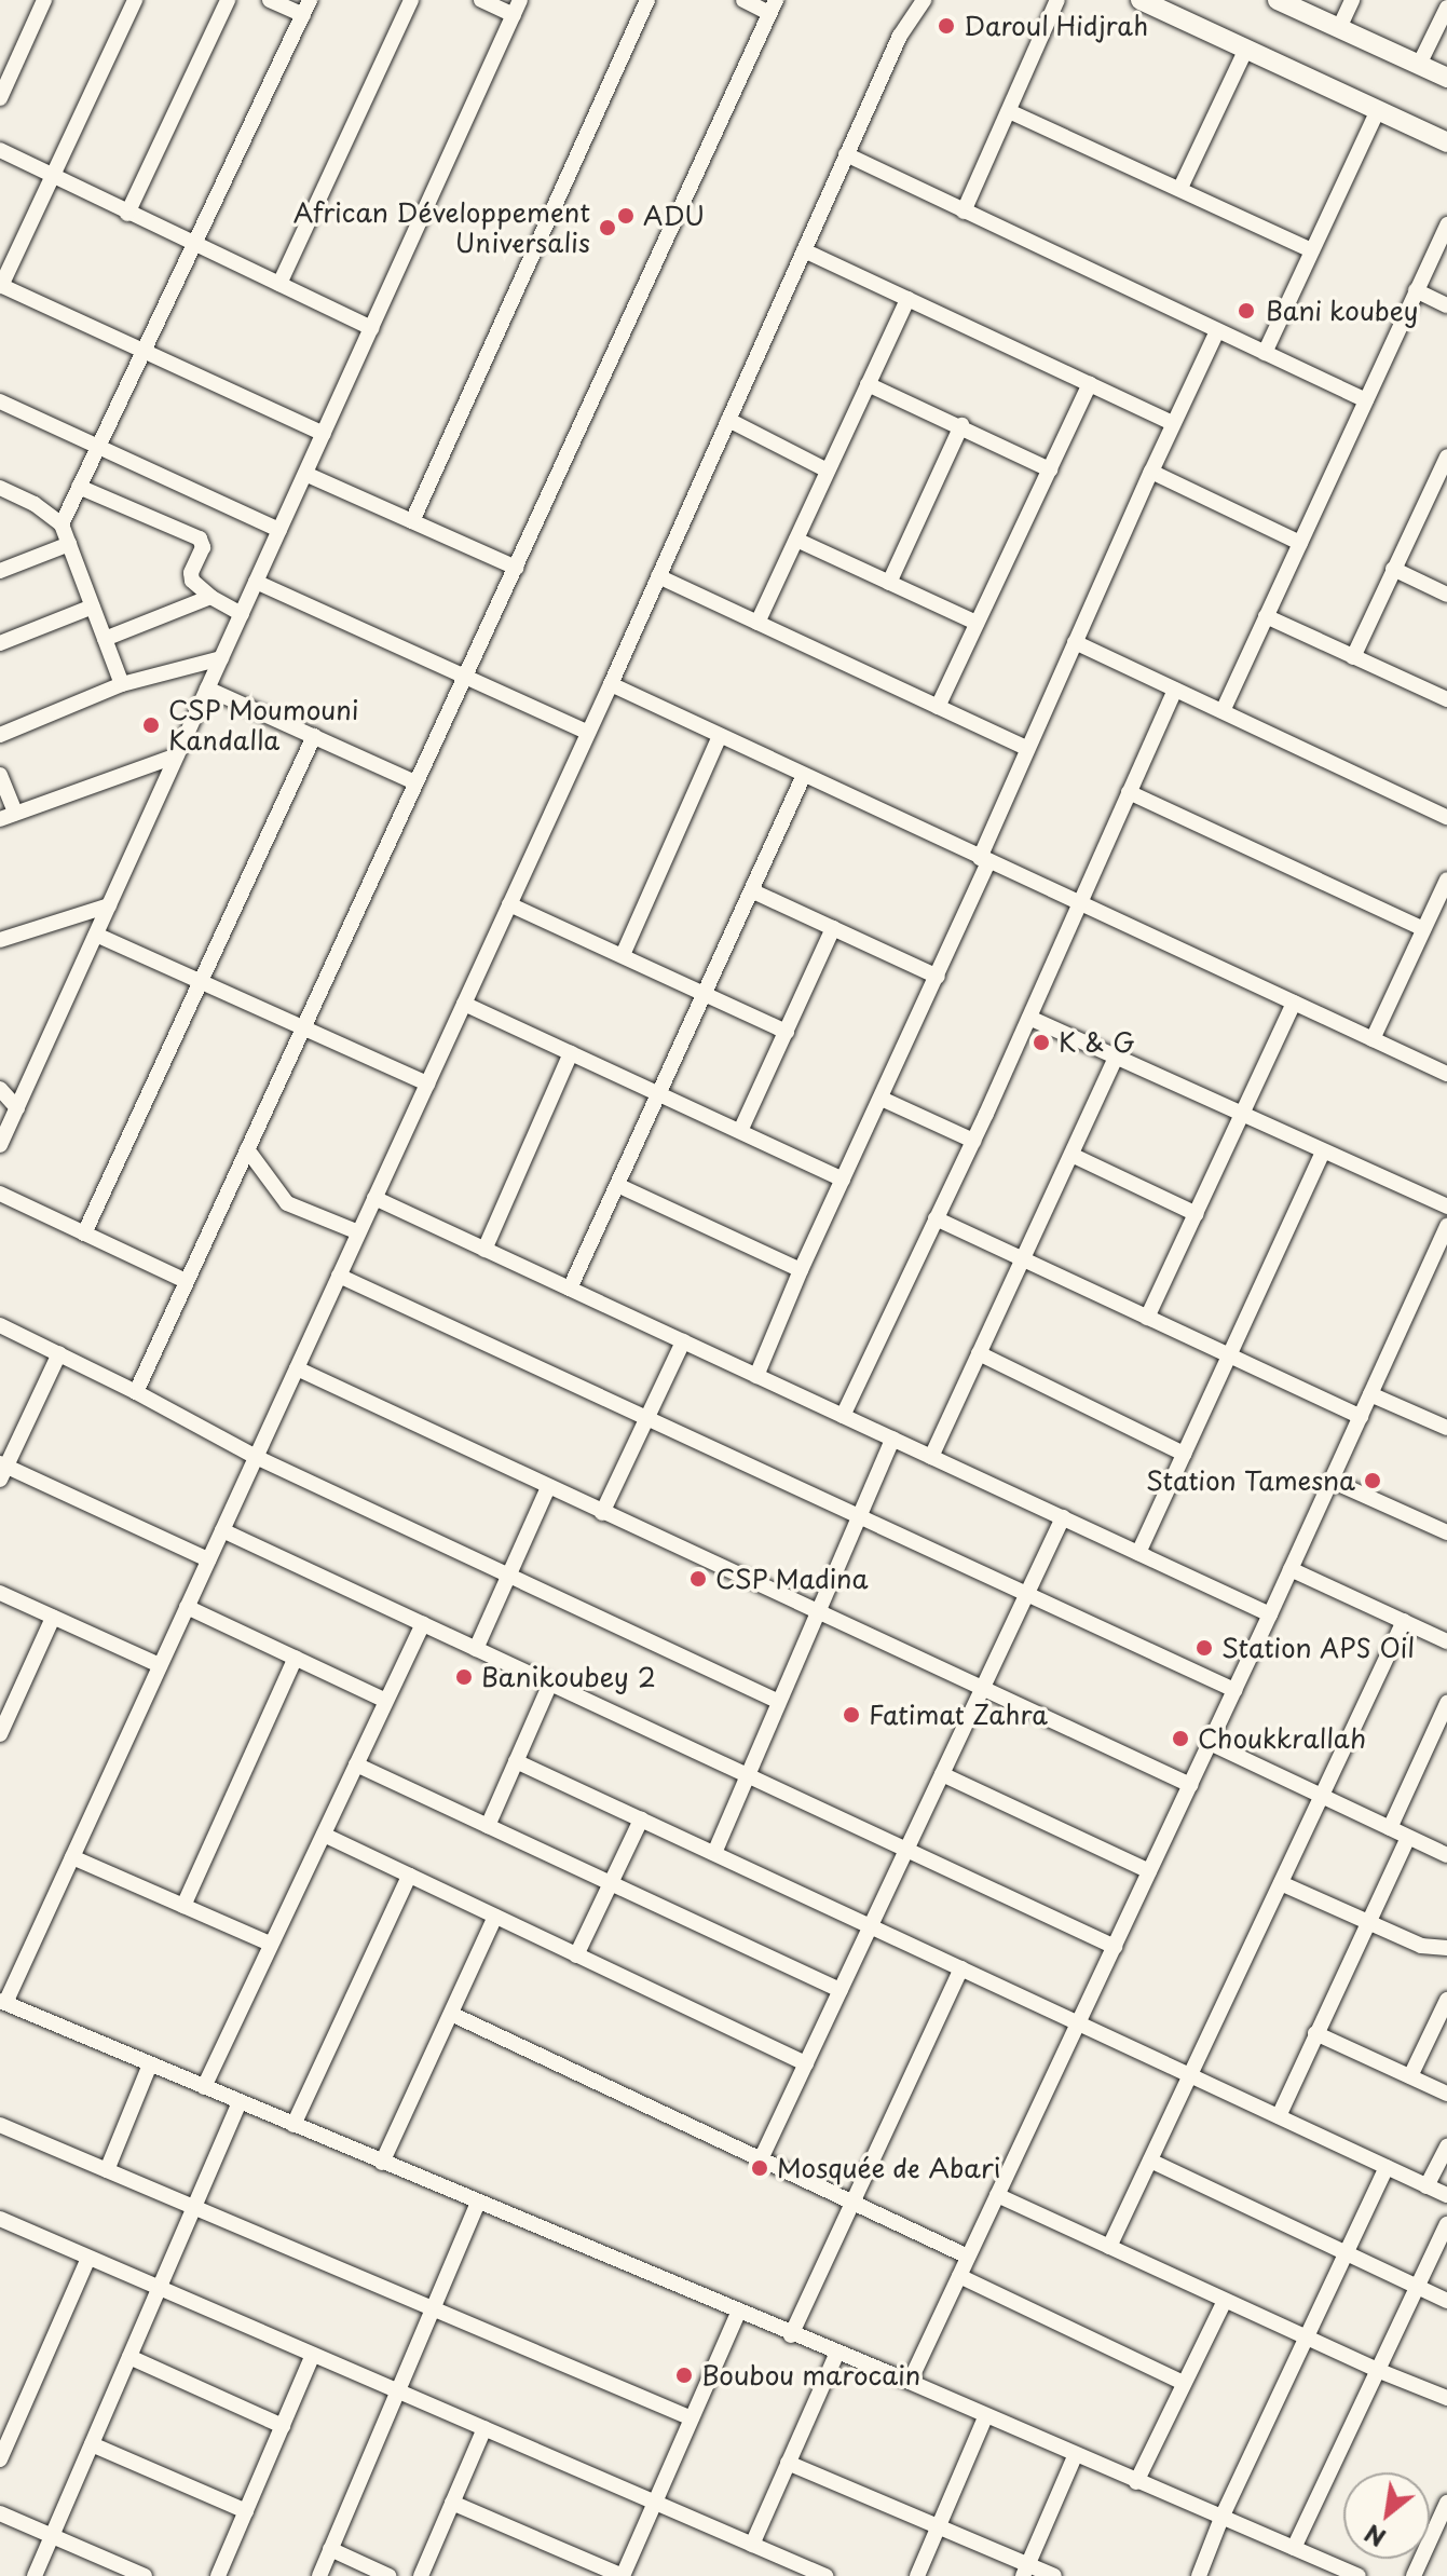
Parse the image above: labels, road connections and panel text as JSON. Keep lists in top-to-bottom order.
{
  "places": [
    "Daroul Hidjrah",
    "ADU",
    "African Développement Universalis",
    "Bani koubey",
    "CSP Moumouni Kandalla",
    "K & G",
    "Station Tamesna",
    "CSP Madina",
    "Station APS Oil",
    "Banikoubey 2",
    "Fatimat Zahra",
    "Choukkrallah",
    "Mosquée de Abari",
    "Boubou marocain"
  ],
  "north": "bottom left"
}
